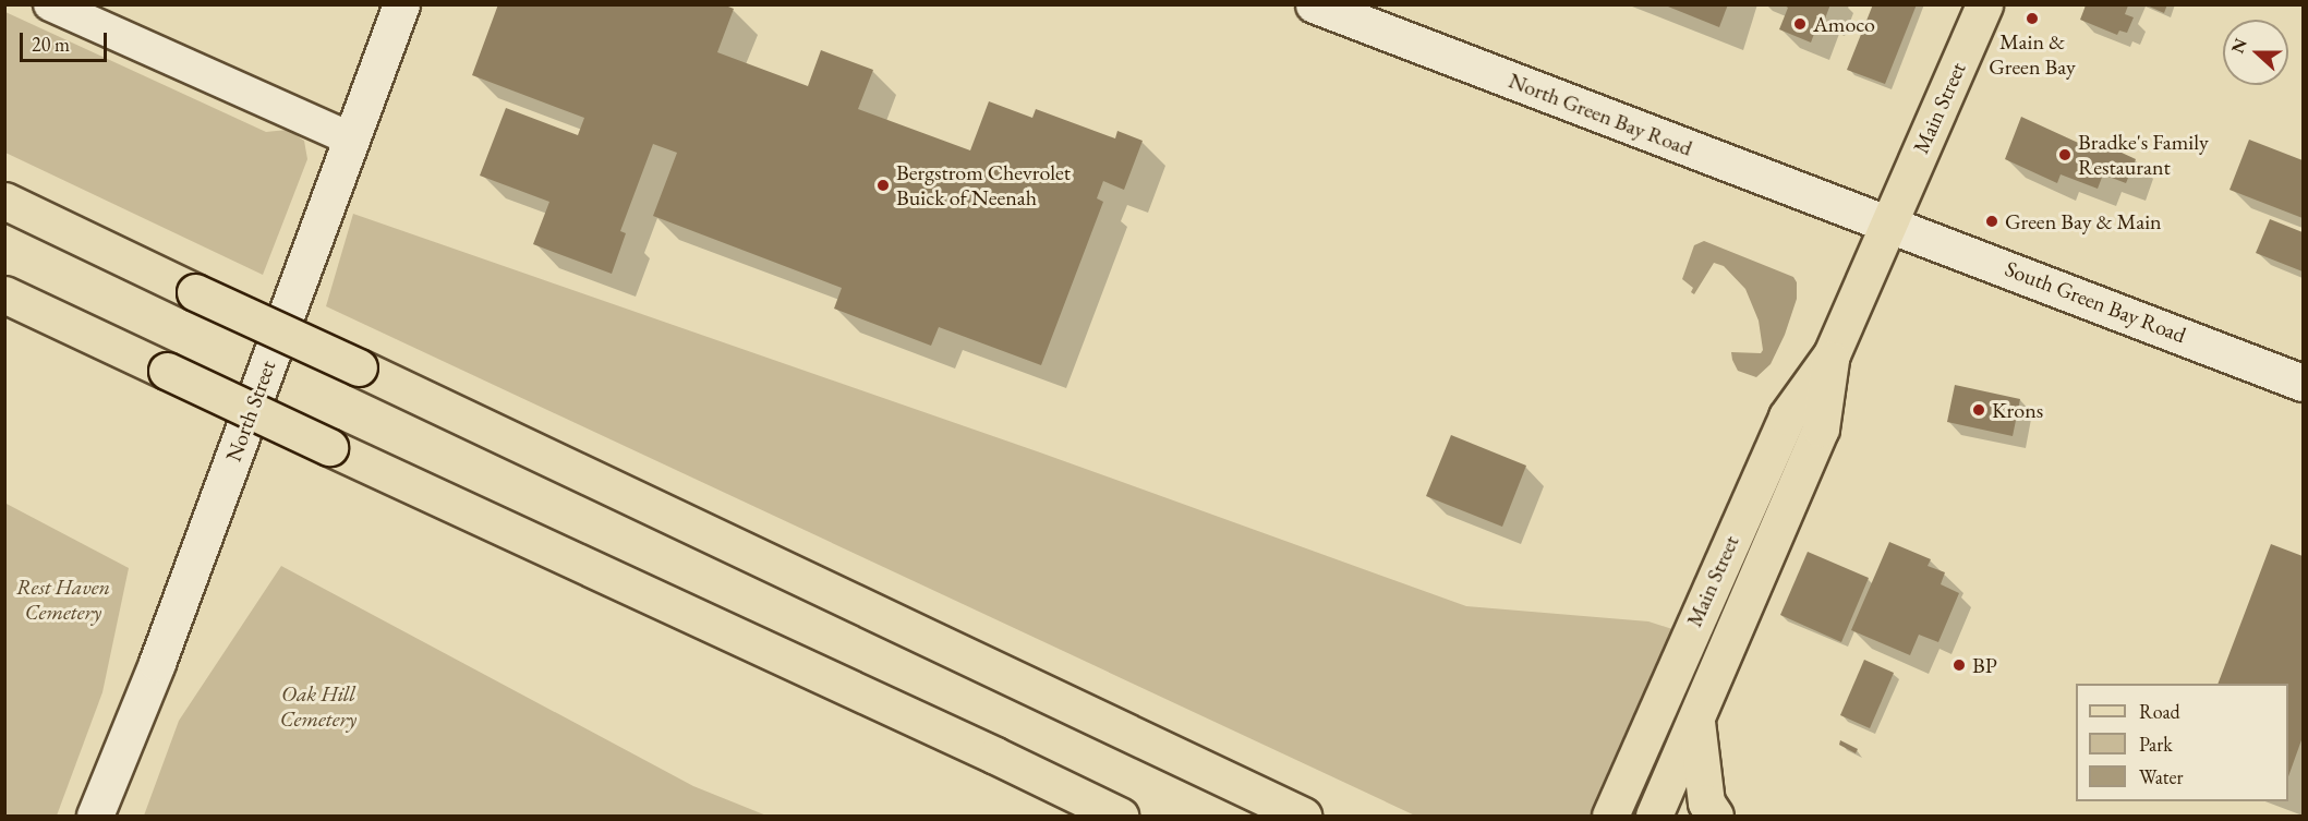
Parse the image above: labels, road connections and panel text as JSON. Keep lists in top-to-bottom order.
{
  "streets": {
    "main road": [
      "Main Street",
      "North Green Bay Road",
      "South Green Bay Road",
      "North Street"
    ]
  },
  "crossings": [
    ["Main Street", "North Green Bay Road"],
    ["Main Street", "South Green Bay Road"],
    ["North Green Bay Road", "South Green Bay Road"]
  ],
  "parks": ["Rest Haven Cemetery", "Oak Hill Cemetery"],
  "places": [
    "Main & Green Bay",
    "Amoco",
    "Bradke's Family Restaurant",
    "Bergstrom Chevrolet Buick of Neenah",
    "Green Bay & Main",
    "Krons",
    "BP"
  ],
  "legend": ["Road", "Park", "Water"],
  "scale_bar": "20 m",
  "north": "left"
}
